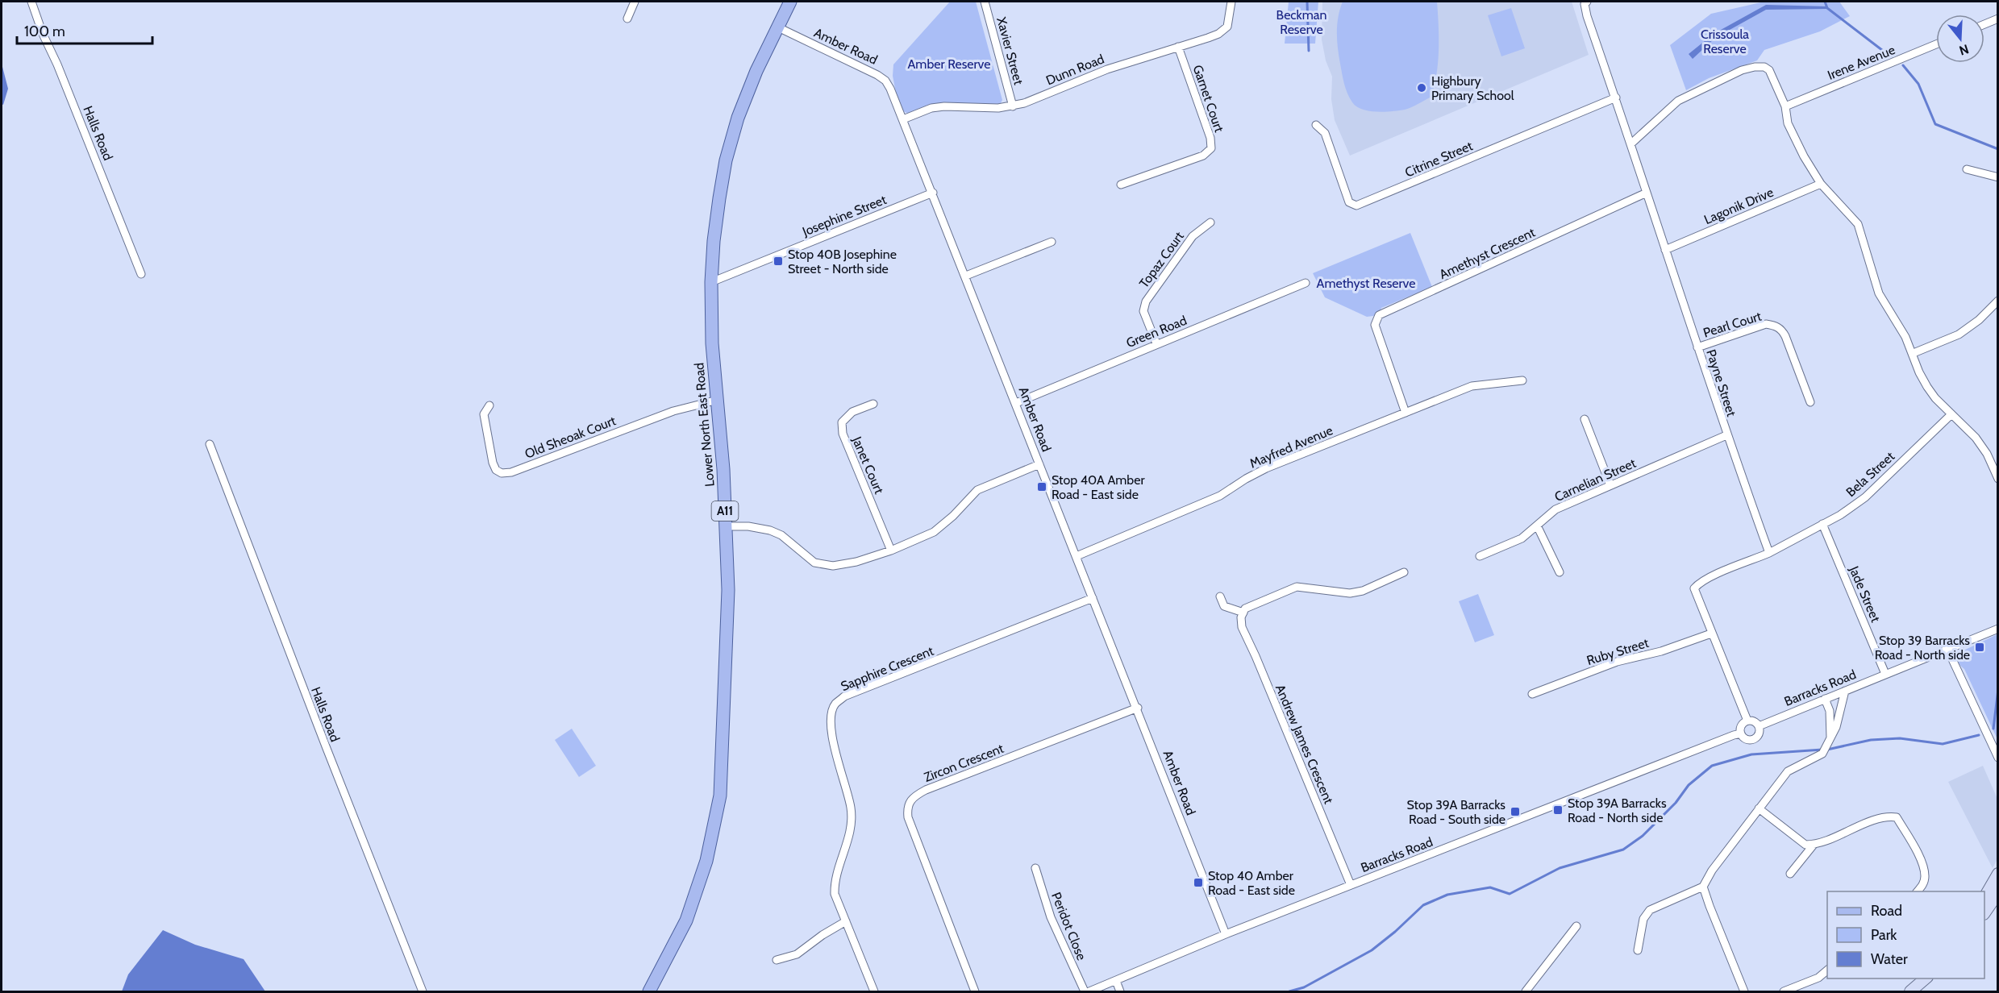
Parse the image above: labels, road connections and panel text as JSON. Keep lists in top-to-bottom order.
{
  "streets": {
    "main road": ["Lower North East Road", "A11"],
    "street": [
      "Amber Road",
      "Xavier Street",
      "Irene Avenue",
      "Dunn Road",
      "Garnet Court",
      "Halls Road",
      "Citrine Street",
      "Lagonik Drive",
      "Josephine Street",
      "Amethyst Crescent",
      "Topaz Court",
      "Pearl Court",
      "Green Road",
      "Payne Street",
      "Old Sheoak Court",
      "Mayfred Avenue",
      "Janet Court",
      "Bela Street",
      "Carnelian Street",
      "Jade Street",
      "Ruby Street",
      "Sapphire Crescent",
      "Barracks Road",
      "Andrew James Crescent",
      "Zircon Crescent",
      "Peridot Close"
    ]
  },
  "crossings": [
    ["Amber Road", "Dunn Road"],
    ["Amber Road", "Josephine Street"],
    ["Amber Road", "Green Road"],
    ["Amber Road", "Lower North East Road"],
    ["Amber Road", "Mayfred Avenue"],
    ["Amber Road", "Sapphire Crescent"],
    ["Amber Road", "Barracks Road"],
    ["Amber Road", "Zircon Crescent"],
    ["Xavier Street", "Dunn Road"],
    ["Dunn Road", "Garnet Court"],
    ["Citrine Street", "Payne Street"],
    ["Lagonik Drive", "Payne Street"],
    ["Josephine Street", "Lower North East Road"],
    ["Amethyst Crescent", "Payne Street"],
    ["Amethyst Crescent", "Mayfred Avenue"],
    ["Topaz Court", "Green Road"],
    ["Pearl Court", "Payne Street"],
    ["Payne Street", "Bela Street"],
    ["Payne Street", "Carnelian Street"],
    ["Lower North East Road", "Old Sheoak Court"],
    ["Bela Street", "Jade Street"],
    ["Jade Street", "Barracks Road"],
    ["Barracks Road", "Andrew James Crescent"]
  ],
  "parks": [
    "Beckman Reserve",
    "Crissoula Reserve",
    "Amber Reserve",
    "Amethyst Reserve"
  ],
  "places": {
    "other": ["Highbury Primary School"],
    "transit": [
      "Stop 40B Josephine Street - North side",
      "Stop 40A Amber Road - East side",
      "Stop 39 Barracks Road - North side",
      "Stop 39A Barracks Road - North side",
      "Stop 39A Barracks Road - South side",
      "Stop 40 Amber Road - East side"
    ]
  },
  "legend": ["Road", "Park", "Water"],
  "scale_bar": "100 m",
  "north": "bottom"
}
